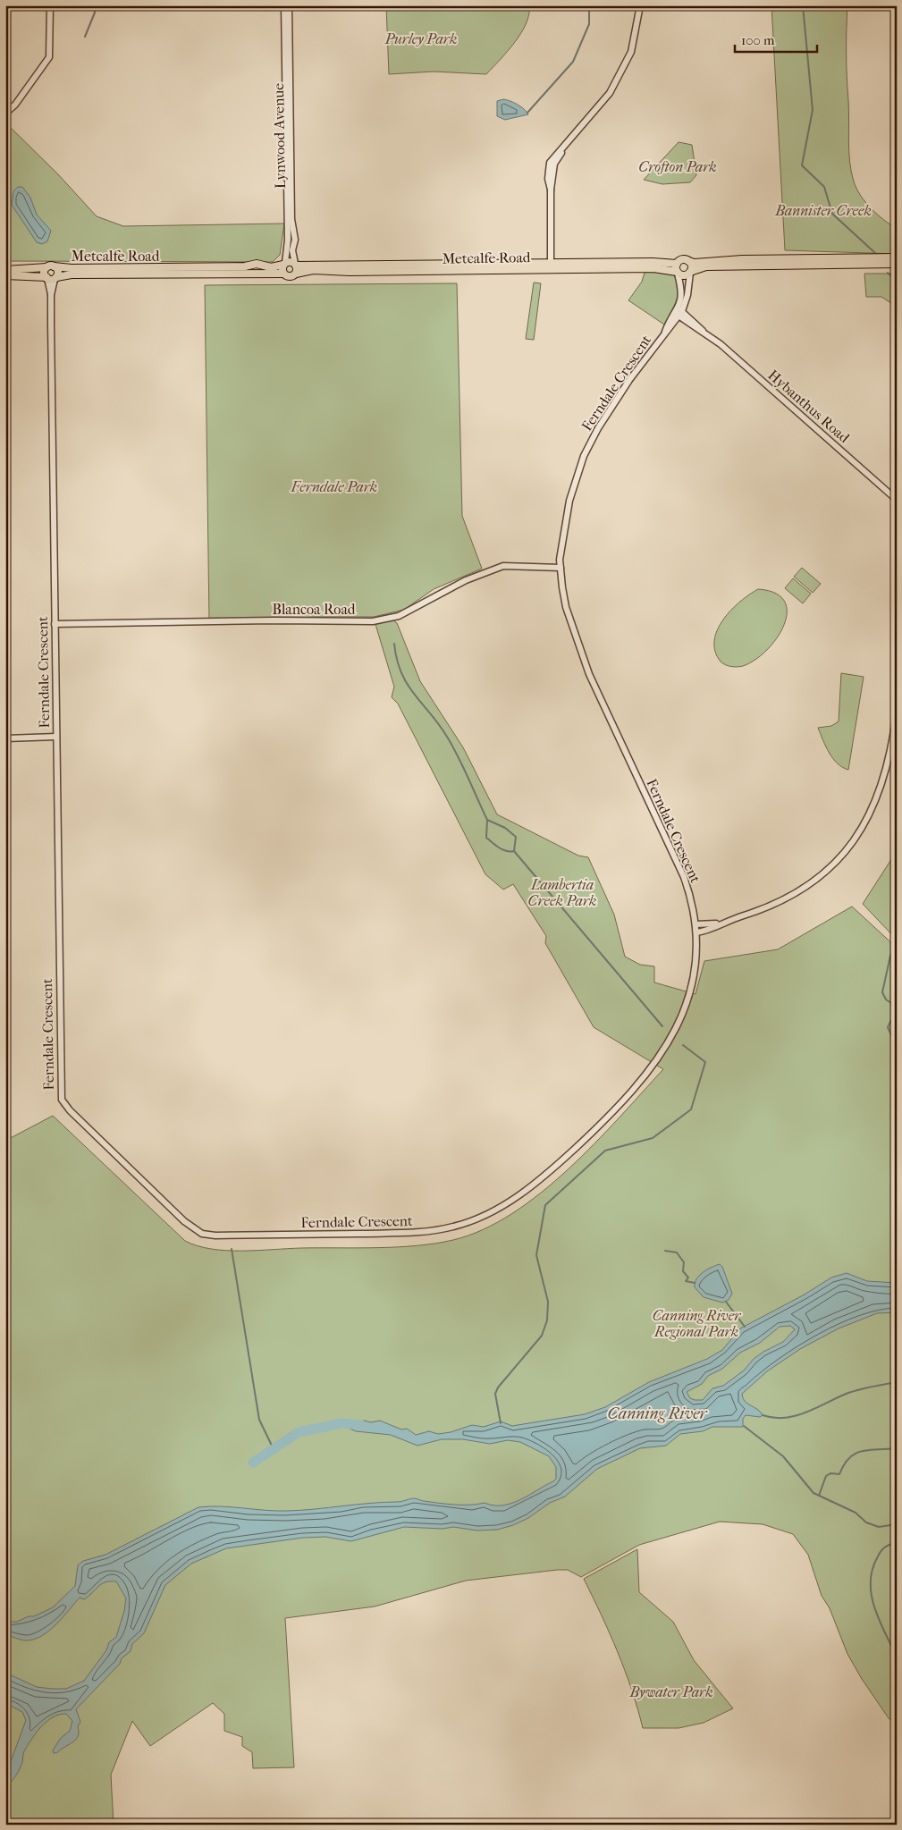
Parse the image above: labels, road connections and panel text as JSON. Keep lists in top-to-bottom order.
{
  "streets": {
    "main road": ["Metcalfe Road"],
    "street": [
      "Lynwood Avenue",
      "Ferndale Crescent",
      "Hybanthus Road",
      "Blancoa Road"
    ]
  },
  "crossings": [
    ["Lynwood Avenue", "Metcalfe Road"],
    ["Metcalfe Road", "Ferndale Crescent"],
    ["Ferndale Crescent", "Hybanthus Road"],
    ["Ferndale Crescent", "Blancoa Road"]
  ],
  "water": ["Canning River"],
  "parks": [
    "Purley Park",
    "Crofton Park",
    "Bannister Creek",
    "Ferndale Park",
    "Lambertia Creek Park",
    "Canning River Regional Park",
    "Bywater Park"
  ],
  "scale_bar": "100 m"
}
